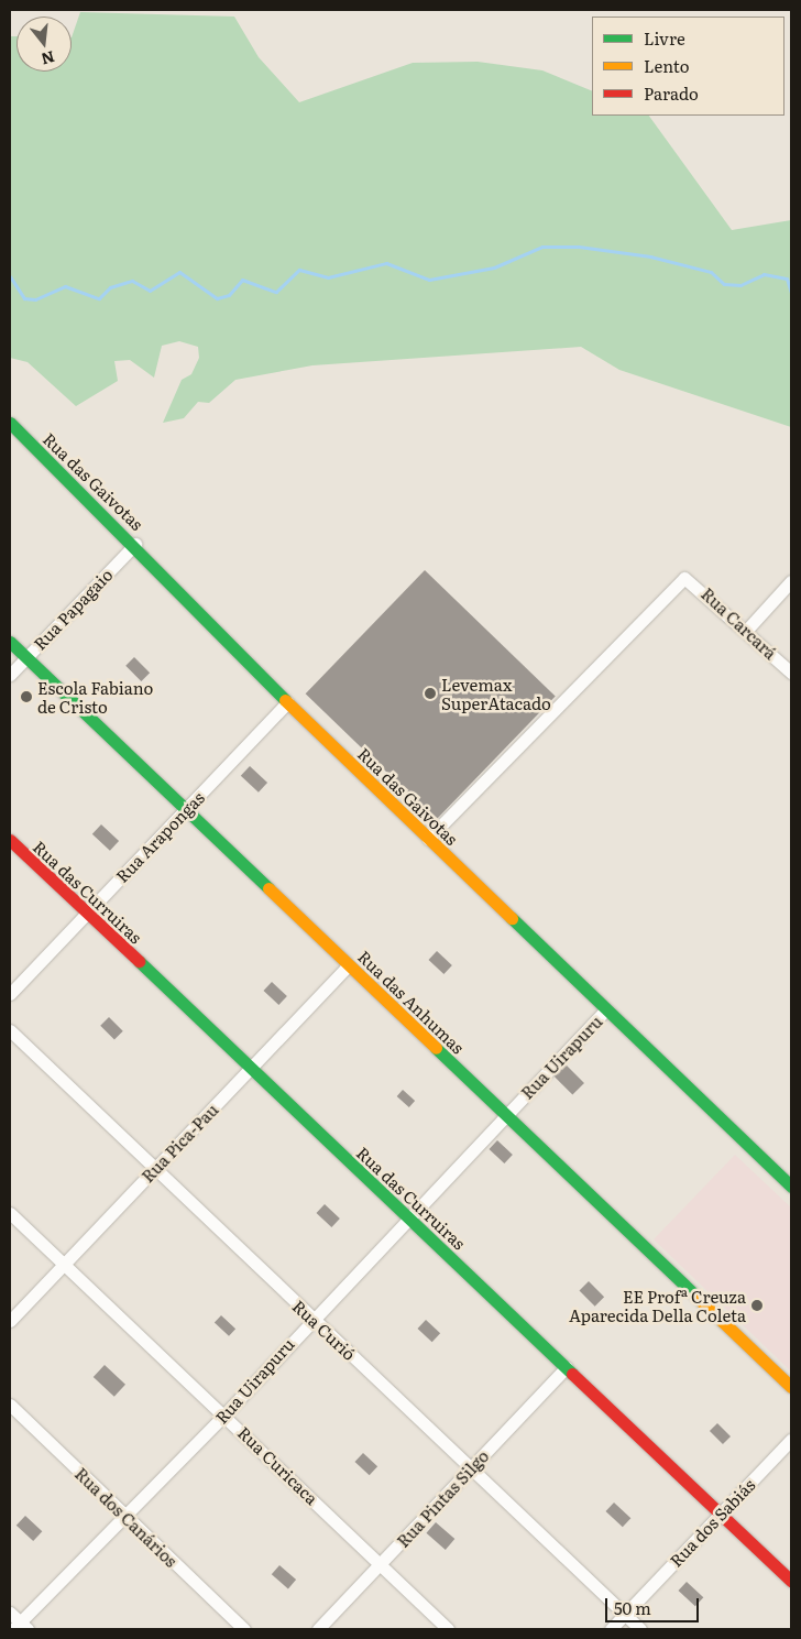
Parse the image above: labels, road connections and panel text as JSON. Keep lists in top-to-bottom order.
{
  "streets": {
    "street": [
      "Rua das Gaivotas",
      "Rua Papagaio",
      "Rua Carcará",
      "Rua Arapongas",
      "Rua das Curruiras",
      "Rua das Anhumas",
      "Rua Uirapuru",
      "Rua Pica-Pau",
      "Rua Curió",
      "Rua Curicaca",
      "Rua Pintas Silgo",
      "Rua dos Canários",
      "Rua dos Sabiás"
    ]
  },
  "crossings": [
    ["Rua das Gaivotas", "Rua Papagaio"],
    ["Rua das Gaivotas", "Rua Carcará"],
    ["Rua das Gaivotas", "Rua Arapongas"],
    ["Rua das Gaivotas", "Rua Uirapuru"],
    ["Rua Papagaio", "Rua das Anhumas"],
    ["Rua Arapongas", "Rua das Curruiras"],
    ["Rua Arapongas", "Rua das Anhumas"],
    ["Rua das Curruiras", "Rua Uirapuru"],
    ["Rua das Curruiras", "Rua Pica-Pau"],
    ["Rua das Curruiras", "Rua Pintas Silgo"],
    ["Rua das Curruiras", "Rua dos Sabiás"],
    ["Rua das Anhumas", "Rua Uirapuru"],
    ["Rua das Anhumas", "Rua Pica-Pau"],
    ["Rua Uirapuru", "Rua Curió"],
    ["Rua Uirapuru", "Rua Curicaca"],
    ["Rua Uirapuru", "Rua dos Canários"],
    ["Rua Pica-Pau", "Rua Curió"],
    ["Rua Pica-Pau", "Rua Curicaca"],
    ["Rua Curió", "Rua Pintas Silgo"],
    ["Rua Curió", "Rua dos Sabiás"],
    ["Rua Curicaca", "Rua Pintas Silgo"]
  ],
  "places": ["Levemax SuperAtacado", "Escola Fabiano de Cristo", "EE Profª Creuza Aparecida Della Coleta"],
  "legend": ["Livre", "Lento", "Parado"],
  "scale_bar": "50 m",
  "north": "bottom"
}
